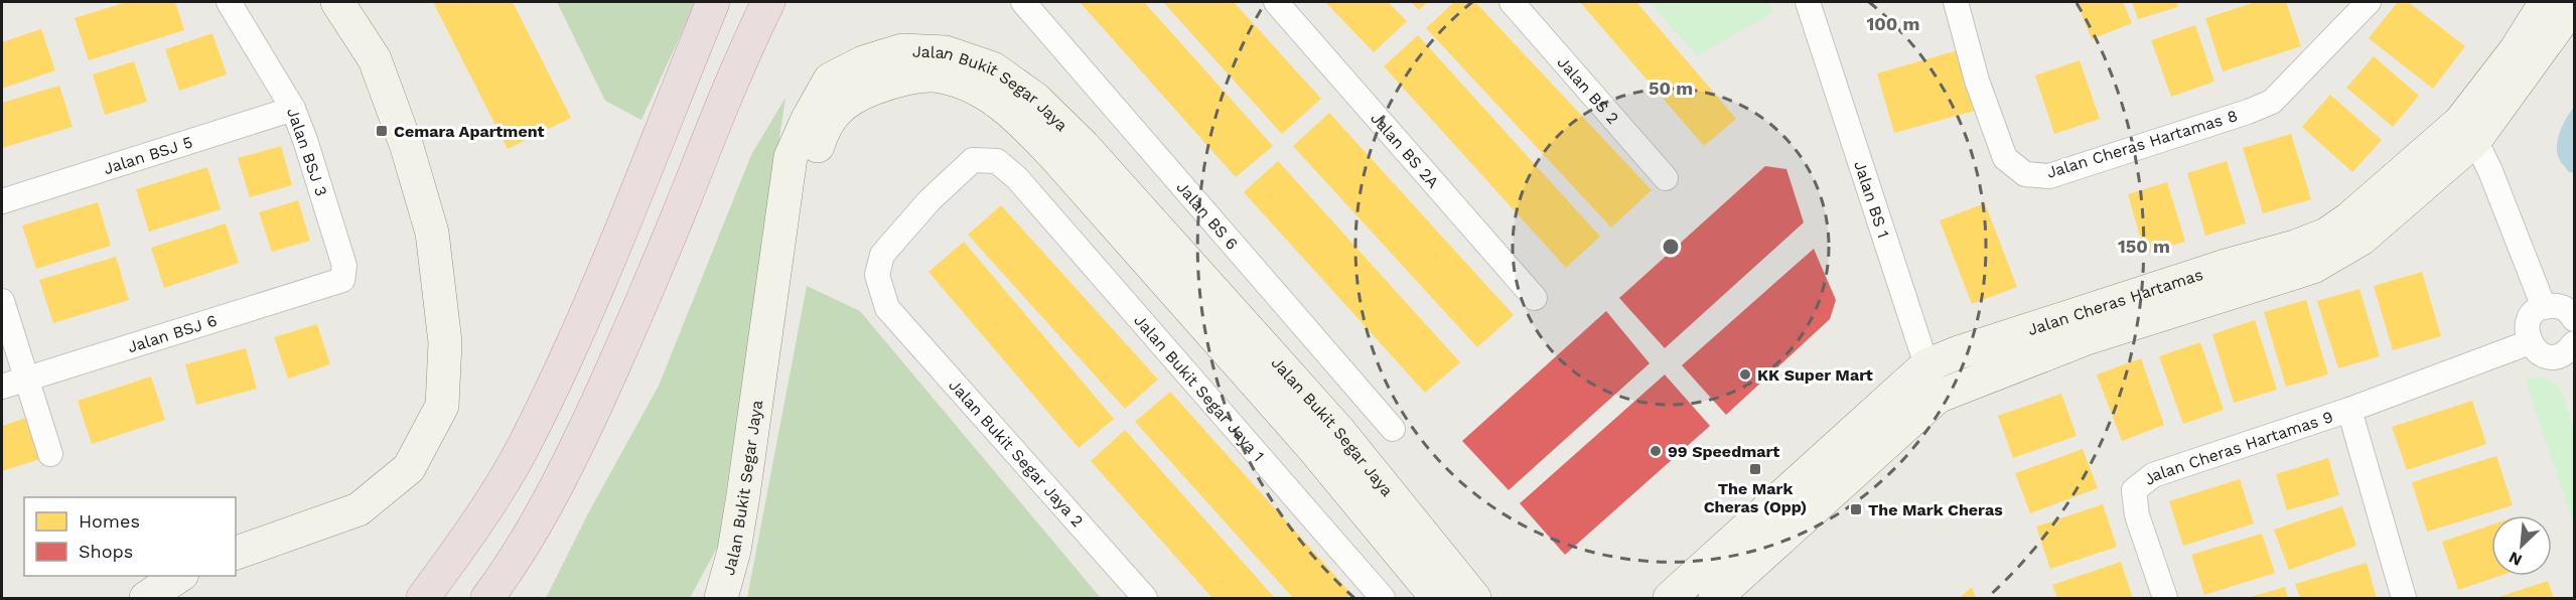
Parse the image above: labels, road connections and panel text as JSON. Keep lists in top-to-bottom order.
{
  "streets": {
    "street": [
      "Jalan BS 2",
      "Jalan Bukit Segar Jaya",
      "Jalan Cheras Hartamas 8",
      "Jalan BS 2A",
      "Jalan BSJ 3",
      "Jalan BSJ 5",
      "Jalan BS 1",
      "Jalan BS 6",
      "Jalan Cheras Hartamas",
      "Jalan BSJ 6",
      "Jalan Bukit Segar Jaya 1",
      "Jalan Cheras Hartamas 9",
      "Jalan Bukit Segar Jaya 2"
    ]
  },
  "crossings": [
    ["Jalan BSJ 3", "Jalan BSJ 5"],
    ["Jalan BSJ 3", "Jalan BSJ 6"],
    ["Jalan BS 1", "Jalan Cheras Hartamas"],
    ["Jalan Bukit Segar Jaya 1", "Jalan Bukit Segar Jaya 2"]
  ],
  "places": {
    "transit": ["Cemara Apartment", "The Mark Cheras (Opp)", "The Mark Cheras"],
    "other": ["KK Super Mart", "99 Speedmart"]
  },
  "legend": ["Homes", "Shops"],
  "north": "bottom left",
  "rings": ["100 m", "50 m", "150 m"]
}
